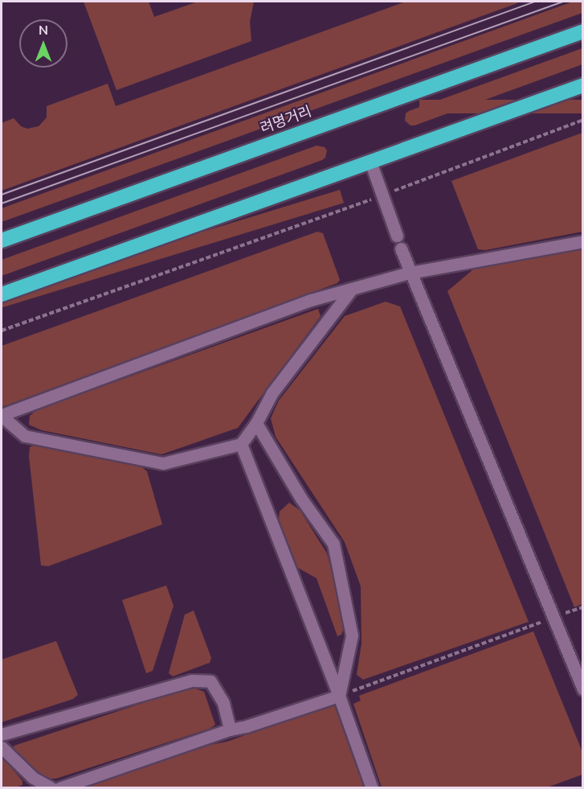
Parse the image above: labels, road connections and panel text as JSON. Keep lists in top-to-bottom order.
{
  "streets": {
    "highway": ["려명거리"]
  },
  "north": "top"
}
